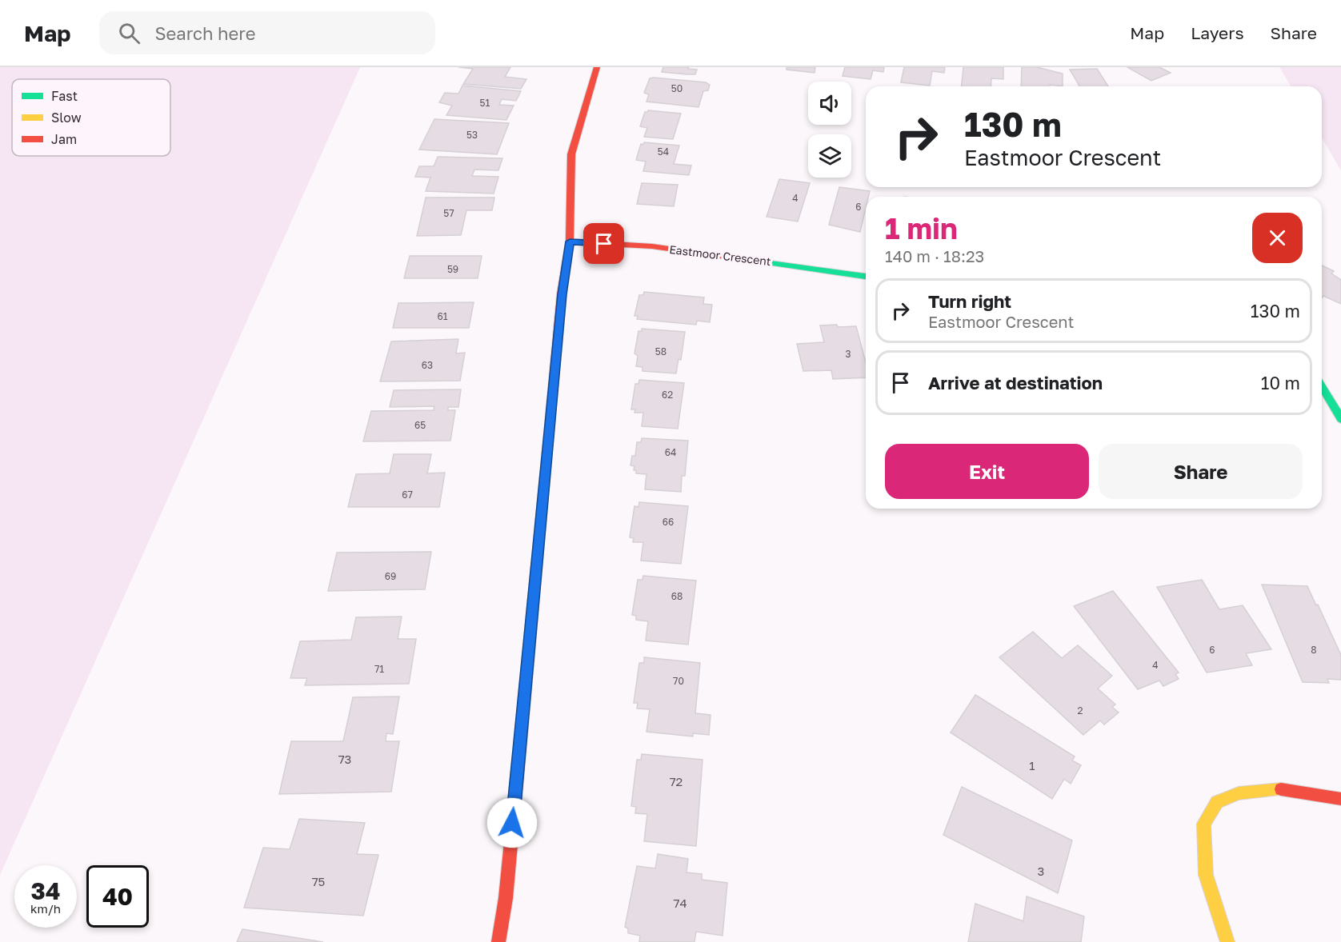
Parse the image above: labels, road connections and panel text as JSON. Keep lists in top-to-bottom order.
{
  "streets": {
    "street": ["Eastmoor Crescent"]
  },
  "house_numbers": [
    "50",
    "51",
    "53",
    "54",
    "4",
    "6",
    "57",
    "59",
    "61",
    "58",
    "3",
    "63",
    "62",
    "65",
    "64",
    "67",
    "66",
    "69",
    "68",
    "6",
    "8",
    "4",
    "71",
    "70",
    "2",
    "73",
    "1",
    "72",
    "3",
    "75",
    "74"
  ],
  "legend": ["Fast", "Slow", "Jam"],
  "page": {
    "header": "Map",
    "search": "Search here",
    "nav": ["Map", "Layers", "Share"],
    "turn": ["130 m", "Eastmoor Crescent"],
    "heading": ["1 min", "140 m · 18:23"],
    "list": [
      {
        "name": "Turn right",
        "note": "Eastmoor Crescent",
        "value": "130 m"
      },
      {
        "name": "Arrive at destination",
        "value": "10 m"
      }
    ],
    "buttons": ["Exit", "Share"],
    "speed": "34 km/h",
    "limit": "40"
  }
}
